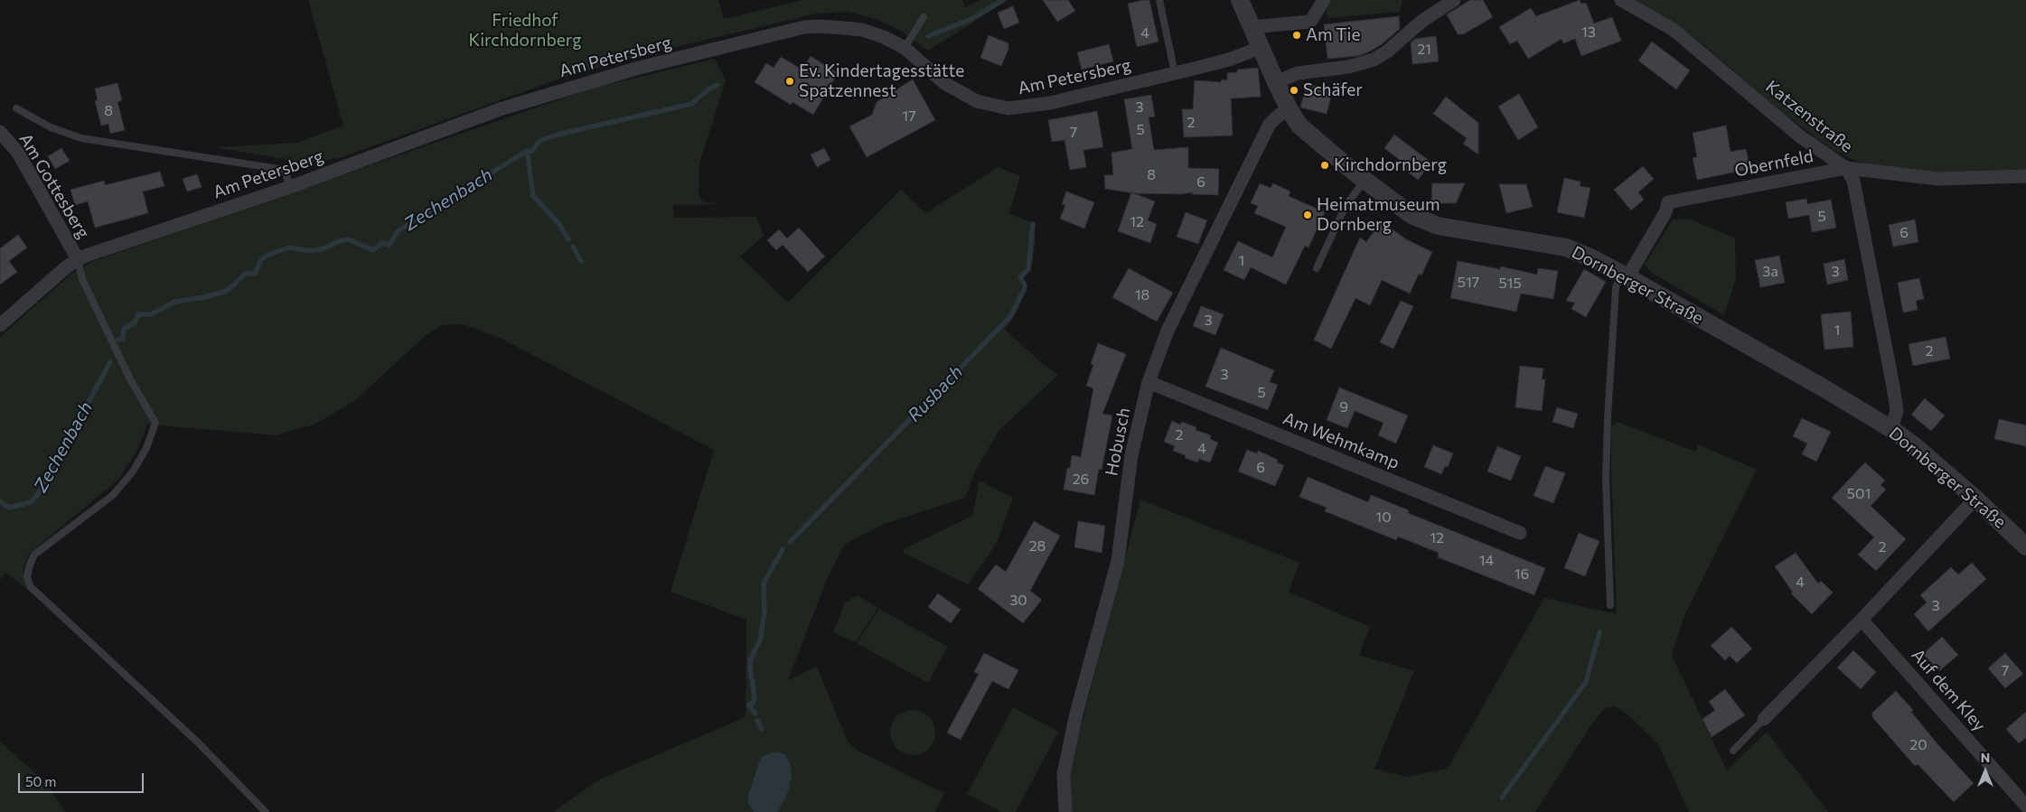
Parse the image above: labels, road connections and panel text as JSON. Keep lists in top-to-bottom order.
{
  "streets": {
    "street": [
      "Am Petersberg",
      "Katzenstraße",
      "Obernfeld",
      "Am Gottesberg",
      "Dornberger Straße",
      "Am Wehmkamp",
      "Hobusch",
      "Auf dem Kley"
    ]
  },
  "crossings": [
    ["Am Petersberg", "Am Gottesberg"],
    ["Am Petersberg", "Dornberger Straße"],
    ["Katzenstraße", "Obernfeld"],
    ["Katzenstraße", "Dornberger Straße"],
    ["Obernfeld", "Dornberger Straße"],
    ["Dornberger Straße", "Hobusch"],
    ["Am Wehmkamp", "Hobusch"]
  ],
  "water": ["Zechenbach", "Rusbach"],
  "parks": ["Friedhof Kirchdornberg"],
  "places": [
    "Am Tie",
    "Ev. Kindertagesstätte Spatzennest",
    "Schäfer",
    "Kirchdornberg",
    "Heimatmuseum Dornberg"
  ],
  "house_numbers": [
    "13",
    "4",
    "21",
    "3",
    "8",
    "17",
    "2",
    "5",
    "7",
    "8",
    "6",
    "5",
    "12",
    "6",
    "1",
    "3a",
    "3",
    "517",
    "515",
    "18",
    "3",
    "1",
    "2",
    "3",
    "5",
    "9",
    "2",
    "4",
    "6",
    "26",
    "501",
    "10",
    "12",
    "28",
    "2",
    "14",
    "16",
    "4",
    "30",
    "3",
    "7",
    "20"
  ],
  "scale_bar": "50 m",
  "north": "top"
}
